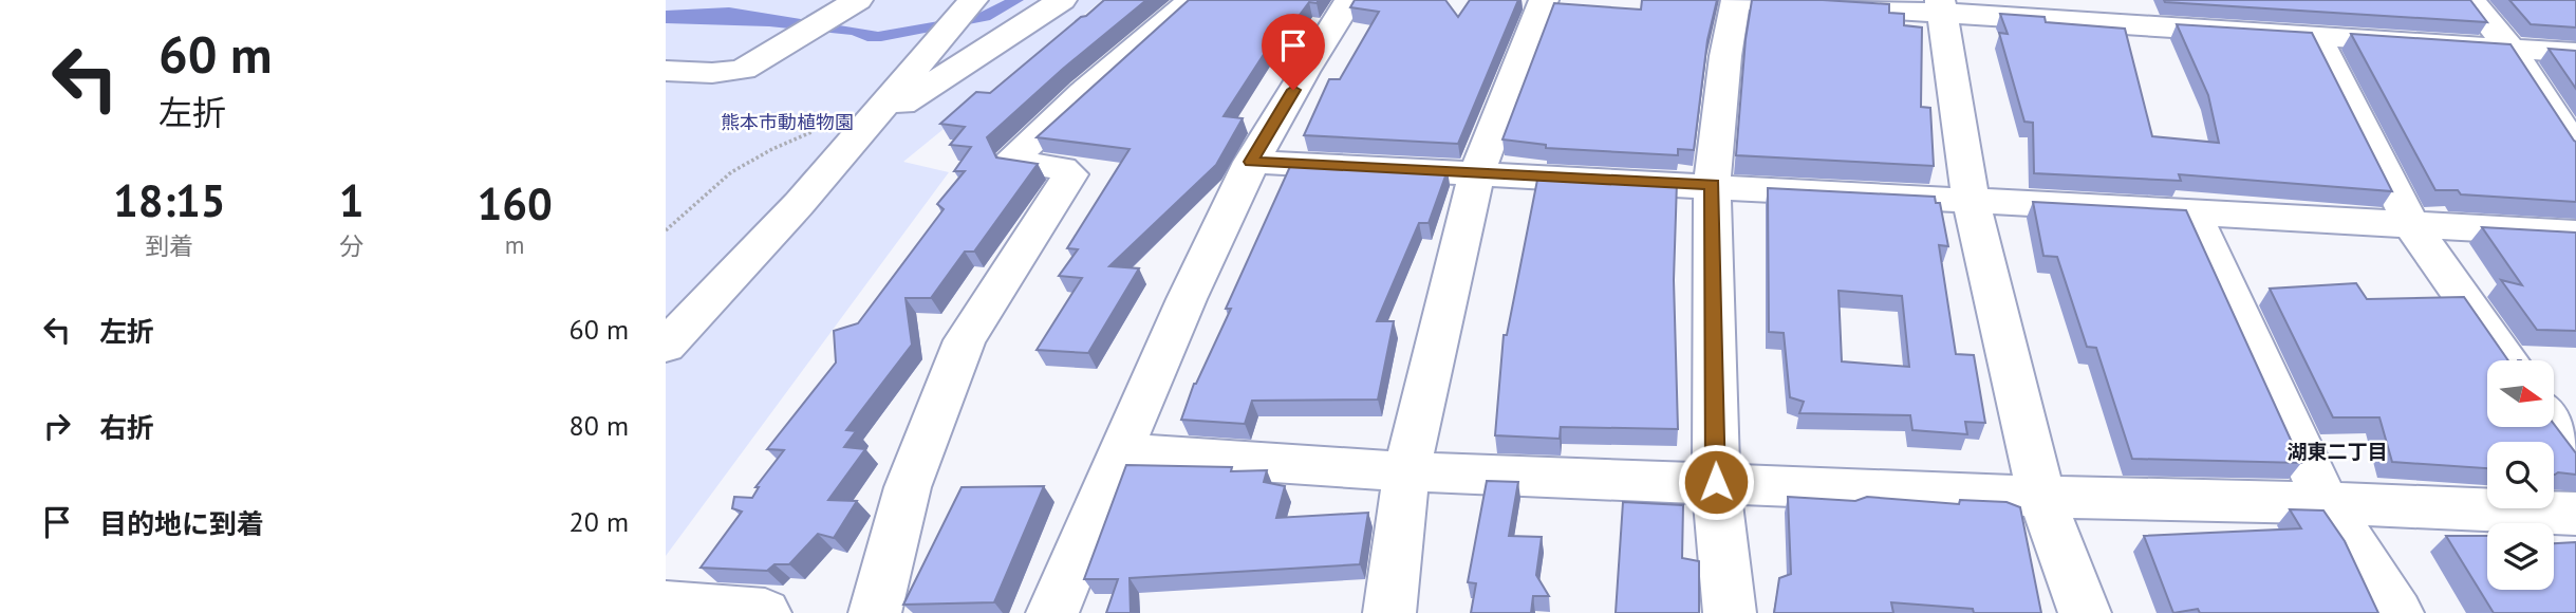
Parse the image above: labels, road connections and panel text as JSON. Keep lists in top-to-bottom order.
{
  "districts": ["湖東二丁目"],
  "parks": ["熊本市動植物園"],
  "north": "right",
  "page": {
    "turn": ["60 m", "左折"],
    "eta": [
      "18:15",
      "到着",
      "1",
      "分",
      "160",
      "m"
    ],
    "list": [
      {
        "name": "左折",
        "value": "60 m"
      },
      {
        "name": "右折",
        "value": "80 m"
      },
      {
        "name": "目的地に到着",
        "value": "20 m"
      }
    ]
  }
}
